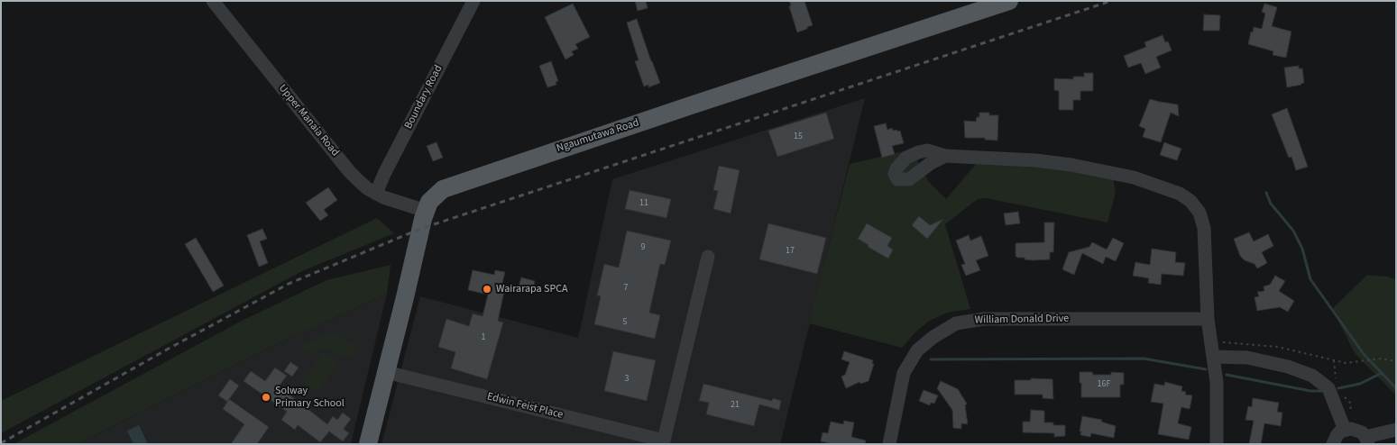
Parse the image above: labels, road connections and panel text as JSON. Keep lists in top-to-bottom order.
{
  "streets": {
    "main road": ["Ngaumutawa Road"],
    "street": [
      "Boundary Road",
      "Upper Manaia Road",
      "William Donald Drive",
      "Edwin Feist Place"
    ]
  },
  "crossings": [
    ["Boundary Road", "Upper Manaia Road"],
    ["Upper Manaia Road", "Ngaumutawa Road"],
    ["Ngaumutawa Road", "Edwin Feist Place"]
  ],
  "places": ["Wairarapa SPCA", "Solway Primary School"],
  "house_numbers": [
    "15",
    "11",
    "9",
    "17",
    "7",
    "5",
    "1",
    "3",
    "16F",
    "21"
  ]
}
